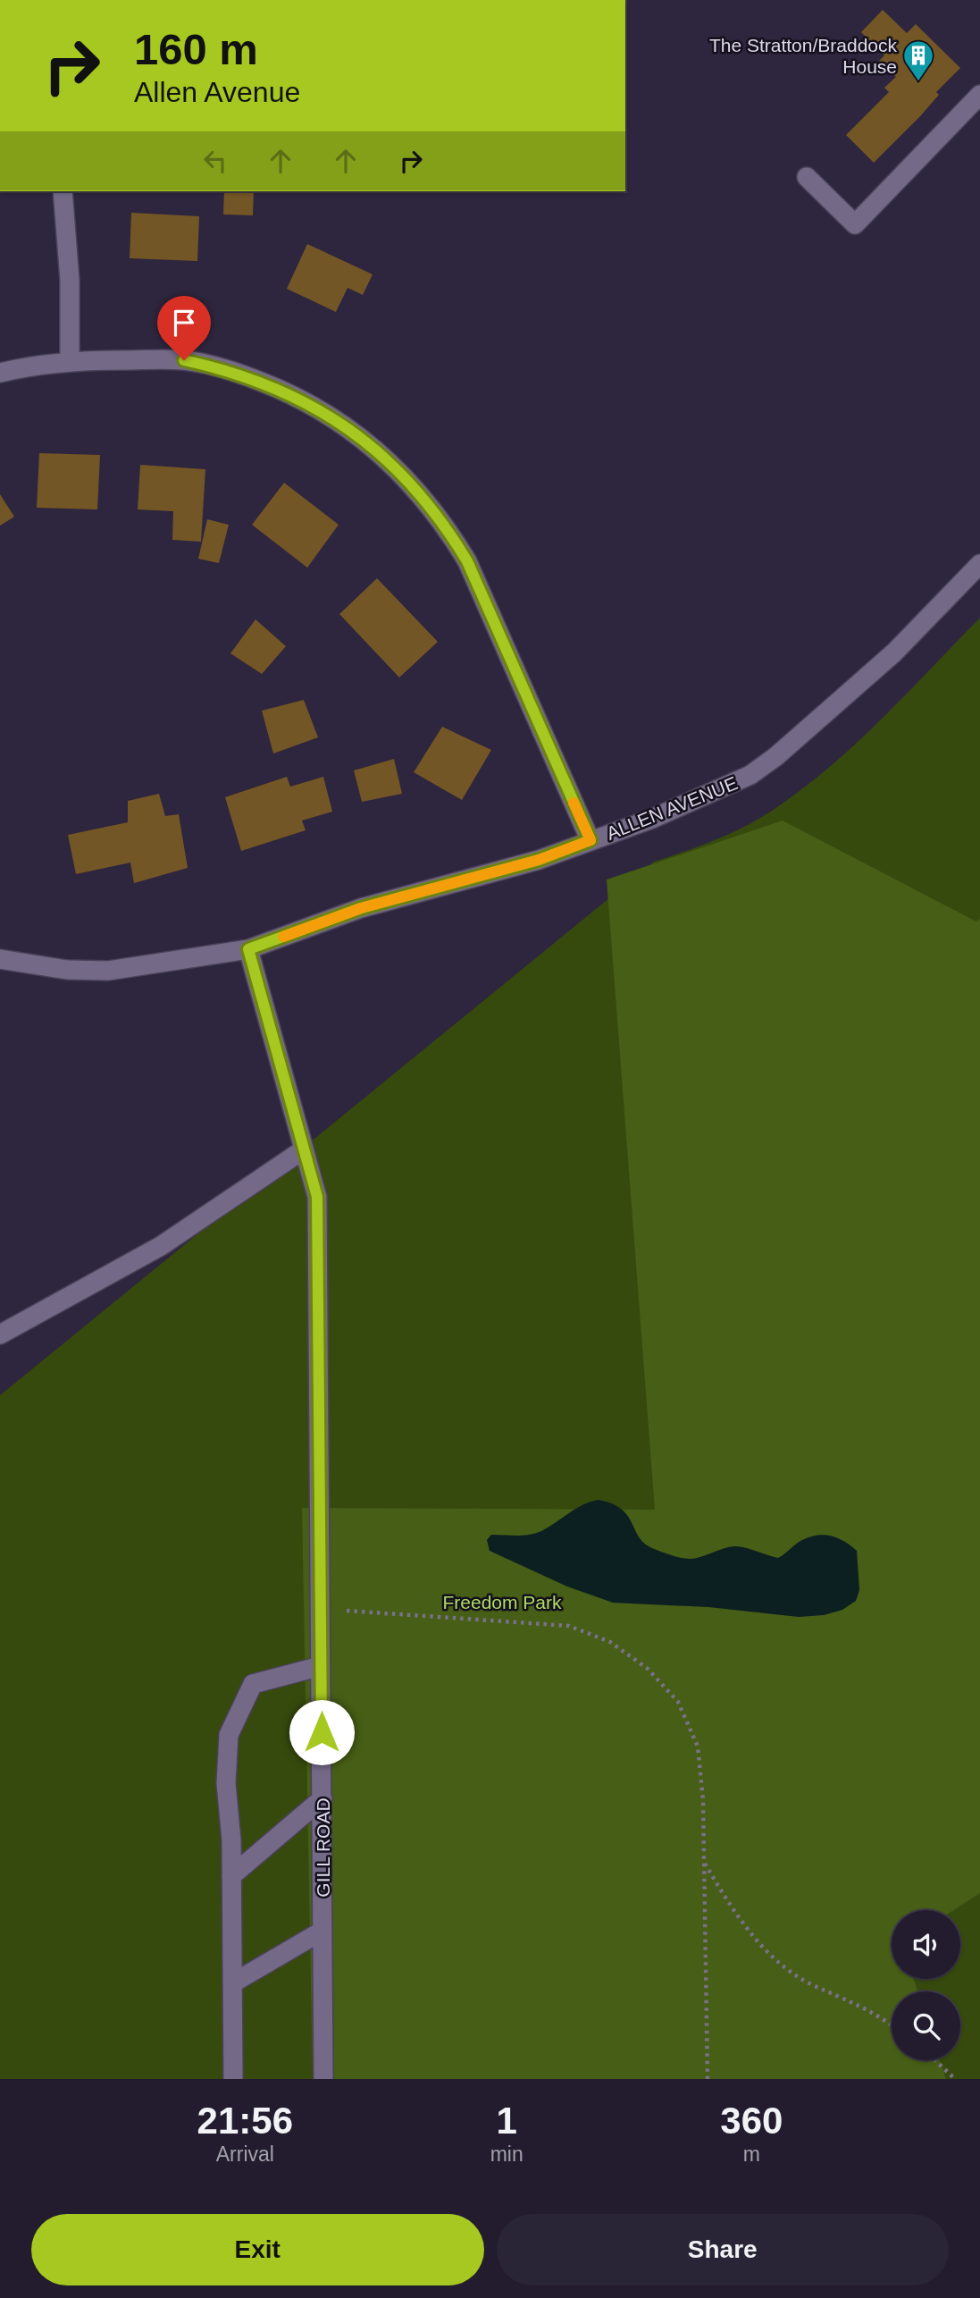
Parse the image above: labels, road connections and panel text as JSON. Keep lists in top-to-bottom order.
{
  "streets": {
    "street": ["ALLEN AVENUE", "GILL ROAD"]
  },
  "crossings": [
    ["ALLEN AVENUE", "GILL ROAD"]
  ],
  "parks": ["Freedom Park"],
  "places": {
    "building": ["The Stratton/Braddock House"]
  },
  "page": {
    "turn": ["160 m", "Allen Avenue"],
    "eta": [
      "21:56",
      "Arrival",
      "1",
      "min",
      "360",
      "m"
    ],
    "buttons": ["Exit", "Share"]
  }
}
